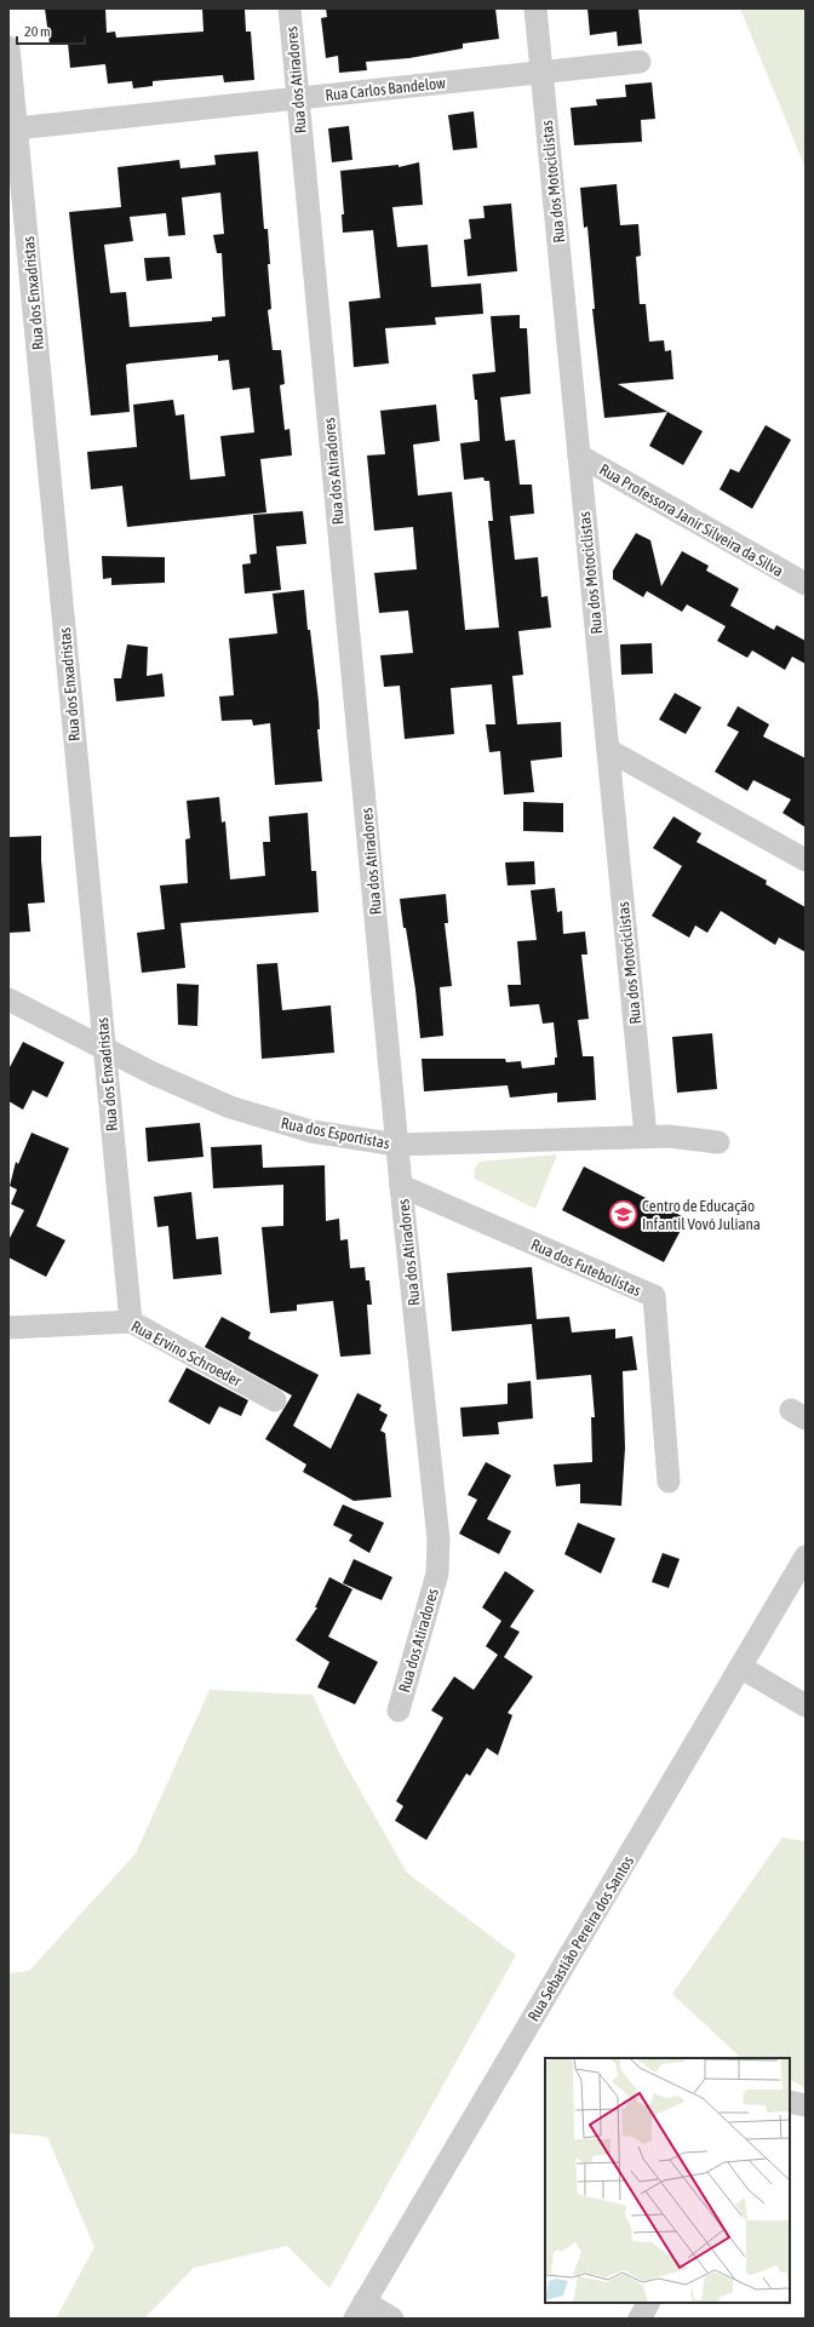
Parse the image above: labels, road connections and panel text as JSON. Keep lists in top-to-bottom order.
{
  "streets": {
    "street": [
      "Rua dos Atiradores",
      "Rua Carlos Bandelow",
      "Rua dos Motociclistas",
      "Rua dos Enxadristas",
      "Rua Professora Janir Silveira da Silva",
      "Rua dos Esportistas",
      "Rua dos Futebolistas",
      "Rua Ervino Schroeder",
      "Rua Sebastião Pereira dos Santos"
    ]
  },
  "crossings": [
    ["Rua dos Atiradores", "Rua Carlos Bandelow"],
    ["Rua dos Atiradores", "Rua dos Esportistas"],
    ["Rua dos Atiradores", "Rua dos Futebolistas"],
    ["Rua Carlos Bandelow", "Rua dos Motociclistas"],
    ["Rua Carlos Bandelow", "Rua dos Enxadristas"],
    ["Rua dos Motociclistas", "Rua Professora Janir Silveira da Silva"],
    ["Rua dos Motociclistas", "Rua dos Esportistas"],
    ["Rua dos Enxadristas", "Rua dos Esportistas"],
    ["Rua dos Enxadristas", "Rua Ervino Schroeder"]
  ],
  "places": {
    "school or university": ["Centro de Educação Infantil Vovó Juliana"]
  },
  "scale_bar": "20 m"
}
